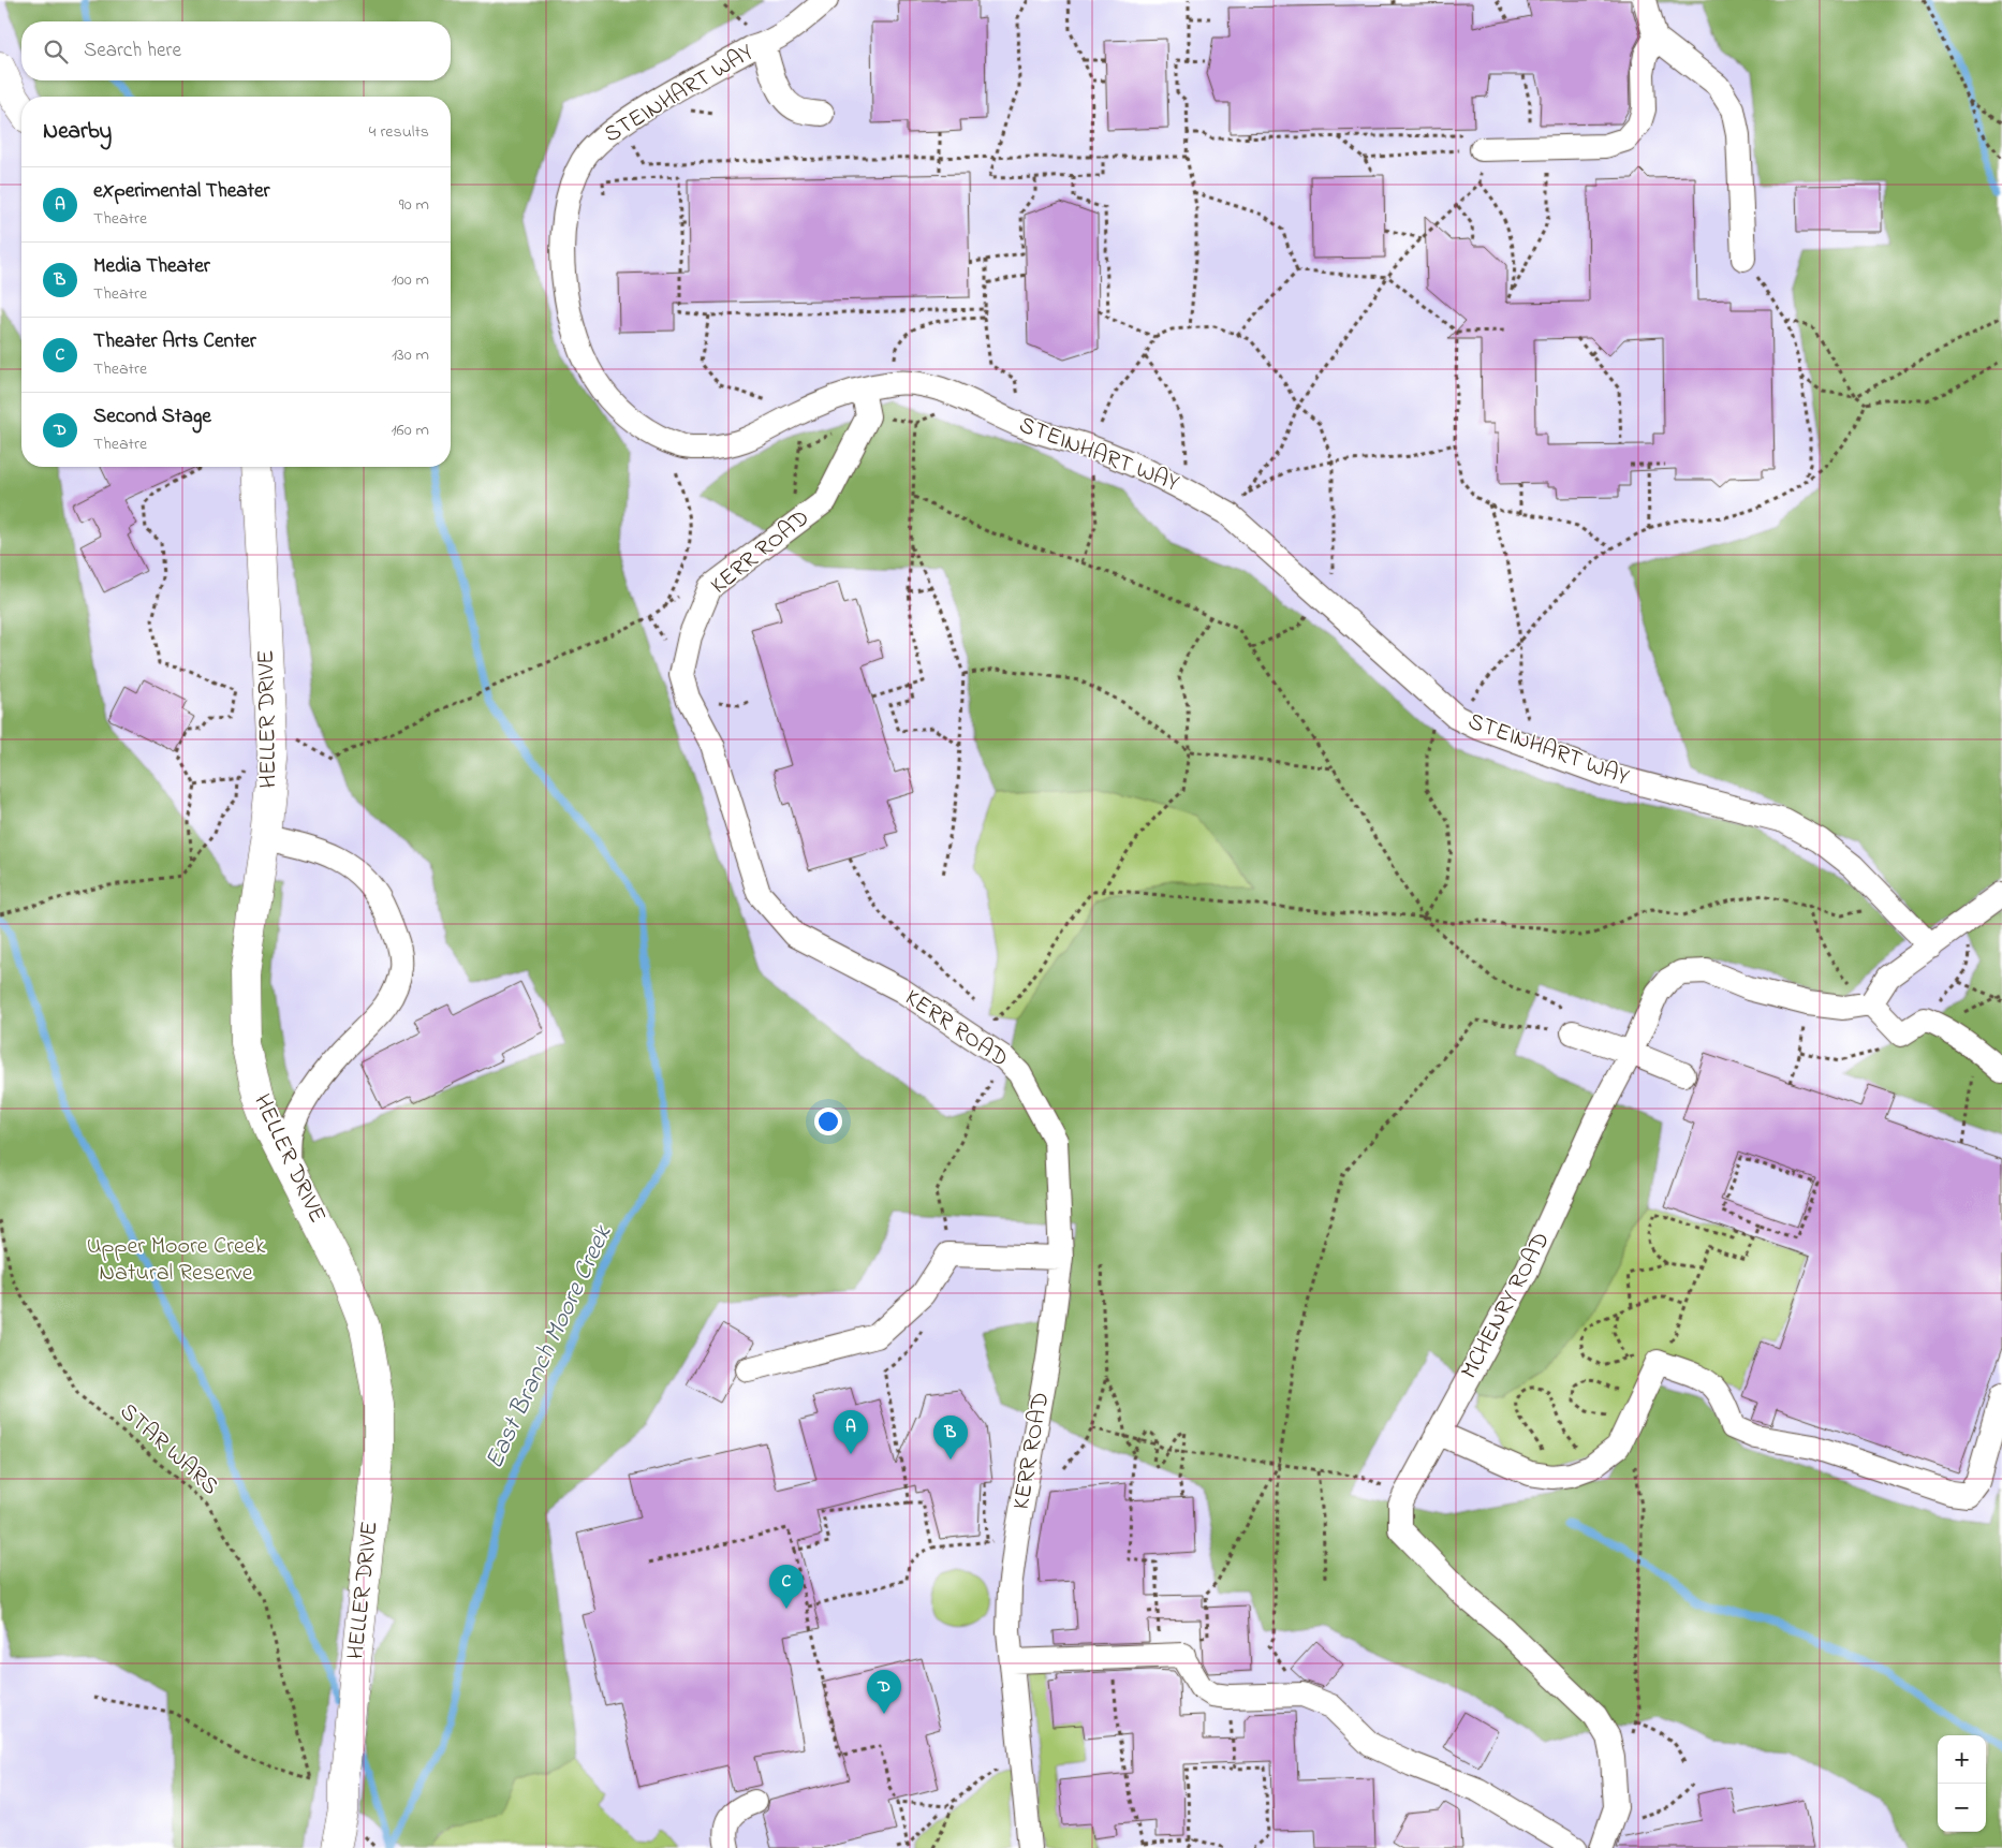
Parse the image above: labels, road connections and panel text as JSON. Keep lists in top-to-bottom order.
{
  "streets": {
    "main road": ["HELLER DRIVE"],
    "street": ["STEINHART WAY", "KERR ROAD", "MCHENRY ROAD"],
    "path": ["STAR WARS"]
  },
  "crossings": [
    ["STEINHART WAY", "KERR ROAD"]
  ],
  "water": ["East Branch Moore Creek"],
  "parks": ["Upper Moore Creek Natural Reserve"],
  "page": {
    "search": "Search here",
    "heading": ["Nearby", "4 results"],
    "list": [
      {
        "mark": "A",
        "name": "eXperimental Theater",
        "note": "Theatre",
        "value": "90 m"
      },
      {
        "mark": "B",
        "name": "Media Theater",
        "note": "Theatre",
        "value": "100 m"
      },
      {
        "mark": "C",
        "name": "Theater Arts Center",
        "note": "Theatre",
        "value": "130 m"
      },
      {
        "mark": "D",
        "name": "Second Stage",
        "note": "Theatre",
        "value": "160 m"
      }
    ],
    "pins": [
      "A",
      "B",
      "C",
      "D"
    ],
    "map_buttons": ["+", "−"]
  }
}
